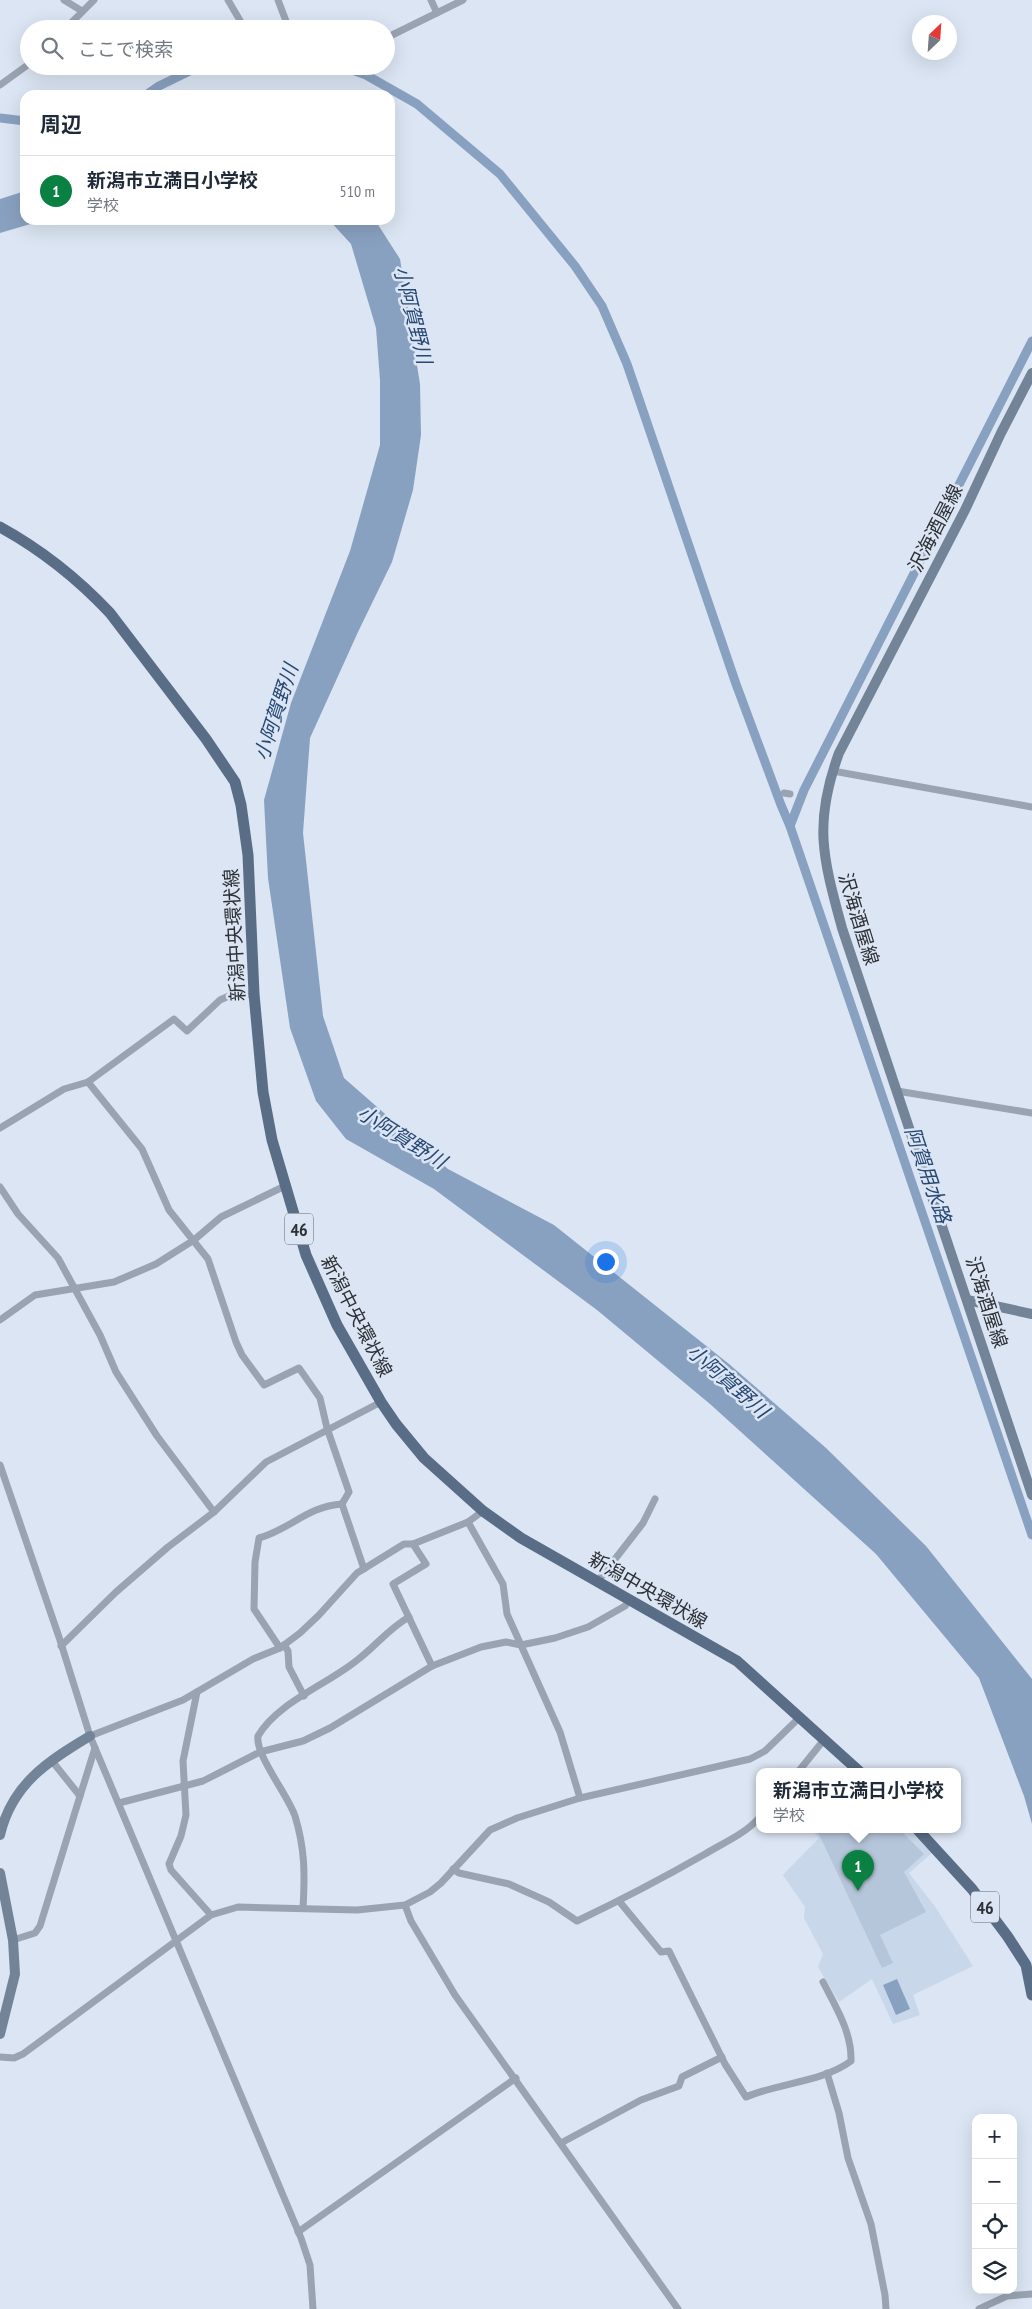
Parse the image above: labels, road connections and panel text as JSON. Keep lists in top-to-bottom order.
{
  "streets": {
    "main road": ["沢海酒屋線", "新潟中央環状線", "46"]
  },
  "water": ["小阿賀野川", "阿賀用水路"],
  "north": "top right",
  "page": {
    "search": "ここで検索",
    "heading": "周辺",
    "list": [
      {
        "mark": "1",
        "name": "新潟市立満日小学校",
        "note": "学校",
        "value": "510 m"
      }
    ],
    "popup": ["新潟市立満日小学校", "学校"],
    "pins": "1",
    "map_buttons": ["+", "−"]
  }
}
